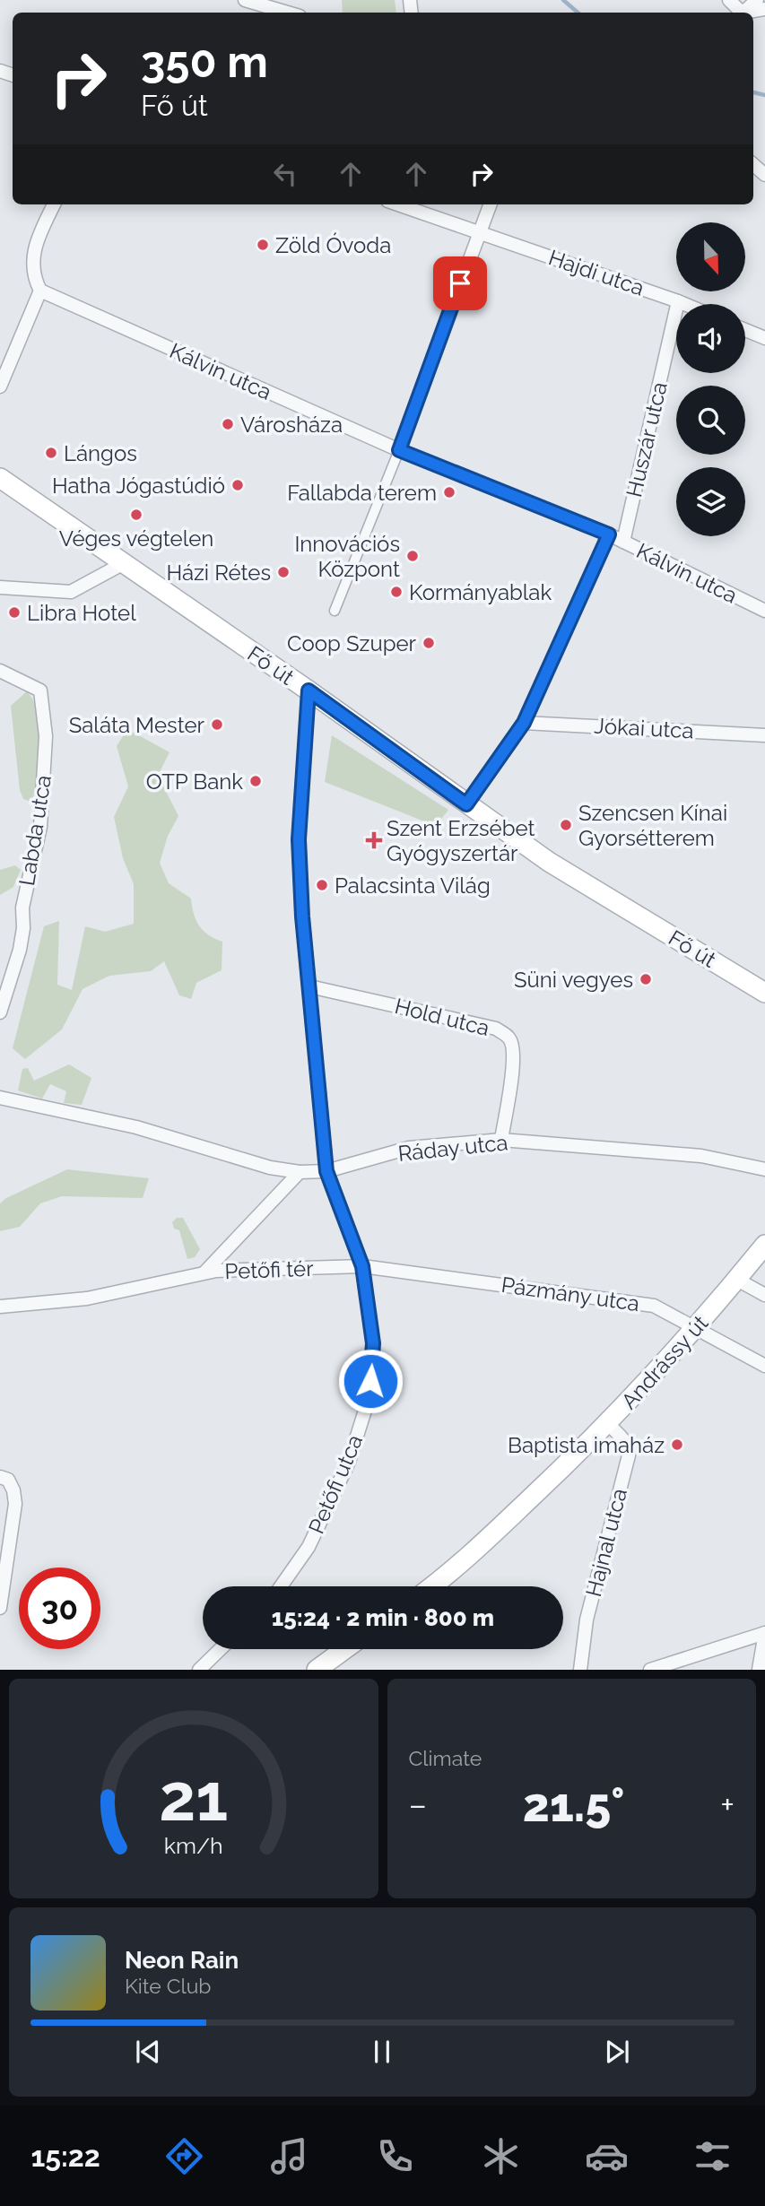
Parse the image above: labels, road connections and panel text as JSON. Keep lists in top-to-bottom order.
{
  "streets": {
    "main road": ["Fő út", "Andrássy út"],
    "street": [
      "Hajdi utca",
      "Kálvin utca",
      "Huszár utca",
      "Jókai utca",
      "Labda utca",
      "Hold utca",
      "Ráday utca",
      "Petőfi tér",
      "Pázmány utca",
      "Petőfi utca",
      "Hajnal utca"
    ]
  },
  "crossings": [
    ["Hajdi utca", "Huszár utca"],
    ["Kálvin utca", "Huszár utca"],
    ["Fő út", "Petőfi utca"],
    ["Hold utca", "Ráday utca"],
    ["Hold utca", "Petőfi utca"],
    ["Ráday utca", "Petőfi tér"],
    ["Ráday utca", "Petőfi utca"],
    ["Petőfi tér", "Pázmány utca"],
    ["Petőfi tér", "Petőfi utca"],
    ["Pázmány utca", "Andrássy út"],
    ["Pázmány utca", "Petőfi utca"],
    ["Andrássy út", "Hajnal utca"]
  ],
  "places": {
    "other": [
      "Zöld Óvoda",
      "Városháza",
      "Lángos",
      "Hatha Jógastúdió",
      "Fallabda terem",
      "Véges végtelen",
      "Innovációs Központ",
      "Házi Rétes",
      "Kormányablak",
      "Libra Hotel",
      "Coop Szuper",
      "Saláta Mester",
      "OTP Bank",
      "Szencsen Kínai Gyorsétterem",
      "Palacsinta Világ",
      "Süni vegyes",
      "Baptista imaház"
    ],
    "health": ["Szent Erzsébet Gyógyszertár"]
  },
  "north": "bottom",
  "page": {
    "turn": ["350 m", "Fő út"],
    "limit": "30",
    "trip": "15:24 · 2 min · 800 m",
    "tile": "Climate",
    "heat": ["−", "21.5°", "+"],
    "song": ["Neon Rain", "Kite Club"],
    "tabs": "15:22",
    "gauge": ["21", "km/h"]
  }
}
